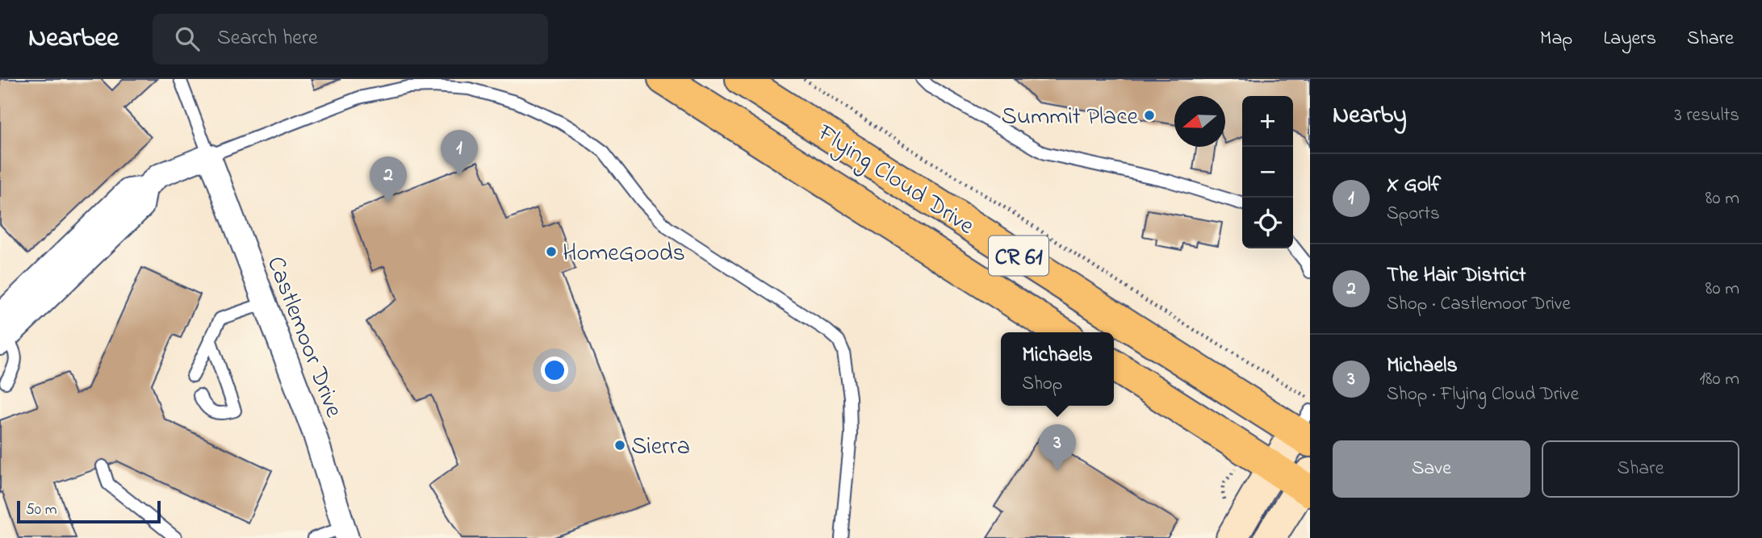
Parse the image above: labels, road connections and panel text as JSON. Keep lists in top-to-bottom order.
{
  "streets": {
    "main road": ["Flying Cloud Drive", "CR 61"],
    "street": ["Castlemoor Drive"]
  },
  "places": ["Summit Place", "HomeGoods", "Sierra"],
  "scale_bar": "50 m",
  "north": "left",
  "page": {
    "header": "Nearbee",
    "search": "Search here",
    "nav": ["Map", "Layers", "Share"],
    "heading": ["Nearby", "3 results"],
    "map_buttons": ["+", "−"],
    "pins": ["1", "2", "3"],
    "list": [
      {
        "mark": "1",
        "name": "X Golf",
        "note": "Sports",
        "value": "80 m"
      },
      {
        "mark": "2",
        "name": "The Hair District",
        "note": "Shop · Castlemoor Drive",
        "value": "80 m"
      },
      {
        "mark": "3",
        "name": "Michaels",
        "note": "Shop · Flying Cloud Drive",
        "value": "180 m"
      }
    ],
    "popup": ["Michaels", "Shop"],
    "buttons": ["Save", "Share"],
    "scale": "50 m"
  }
}
